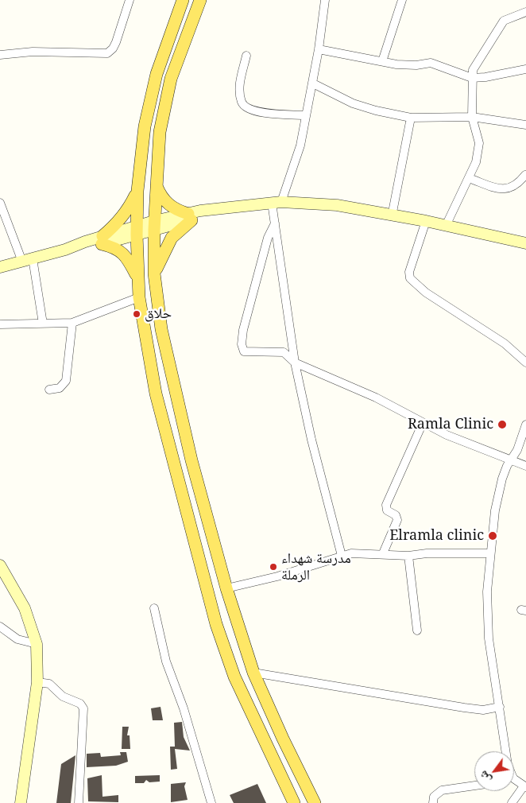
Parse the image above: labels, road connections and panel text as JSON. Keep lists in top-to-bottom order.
{
  "places": [
    "حلاق",
    "Ramla Clinic",
    "Elramla clinic",
    "مدرسة شهداء الرملة"
  ],
  "north": "bottom left"
}
